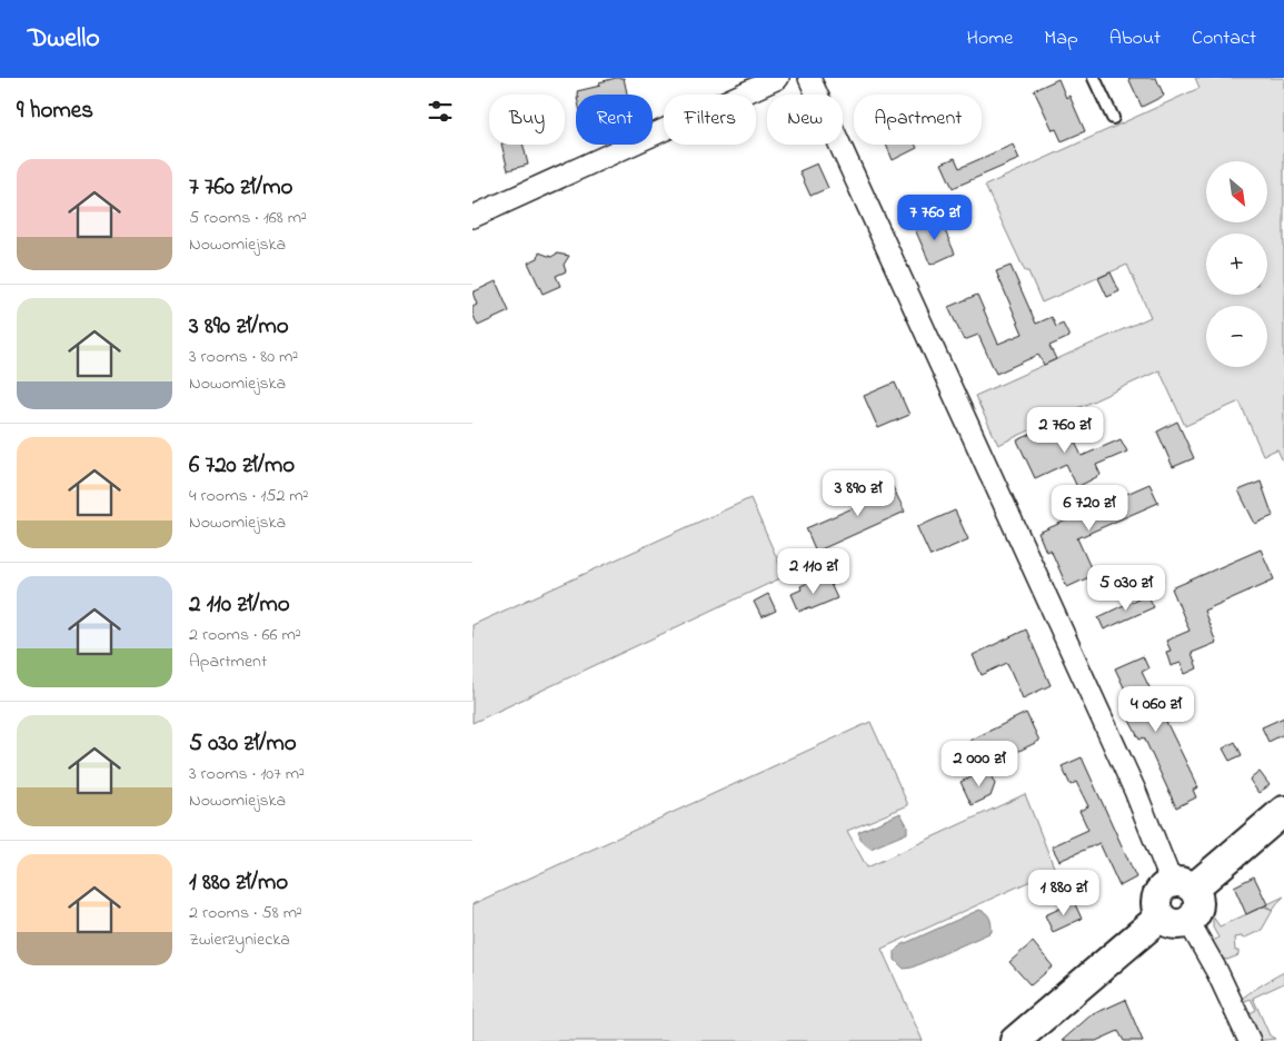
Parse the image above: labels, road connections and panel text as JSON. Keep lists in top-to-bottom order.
{
  "north": "bottom right",
  "page": {
    "header": "Dwello",
    "nav": [
      "Home",
      "Map",
      "About",
      "Contact"
    ],
    "heading": "9 homes",
    "chip": [
      "Buy",
      "Rent",
      "Filters",
      "New",
      "Apartment"
    ],
    "list": [
      {
        "name": "7 760 zł/mo",
        "note": "5 rooms · 168 m² · Nowomiejska"
      },
      {
        "name": "3 890 zł/mo",
        "note": "3 rooms · 80 m² · Nowomiejska"
      },
      {
        "name": "6 720 zł/mo",
        "note": "4 rooms · 152 m² · Nowomiejska"
      },
      {
        "name": "2 110 zł/mo",
        "note": "2 rooms · 66 m² · Apartment"
      },
      {
        "name": "5 030 zł/mo",
        "note": "3 rooms · 107 m² · Nowomiejska"
      },
      {
        "name": "1 880 zł/mo",
        "note": "2 rooms · 58 m² · Zwierzyniecka"
      }
    ],
    "map_buttons": ["+", "−"],
    "price": [
      "7 760 zł",
      "2 760 zł",
      "3 890 zł",
      "6 720 zł",
      "2 110 zł",
      "5 030 zł",
      "4 060 zł",
      "2 000 zł",
      "1 880 zł"
    ]
  }
}
